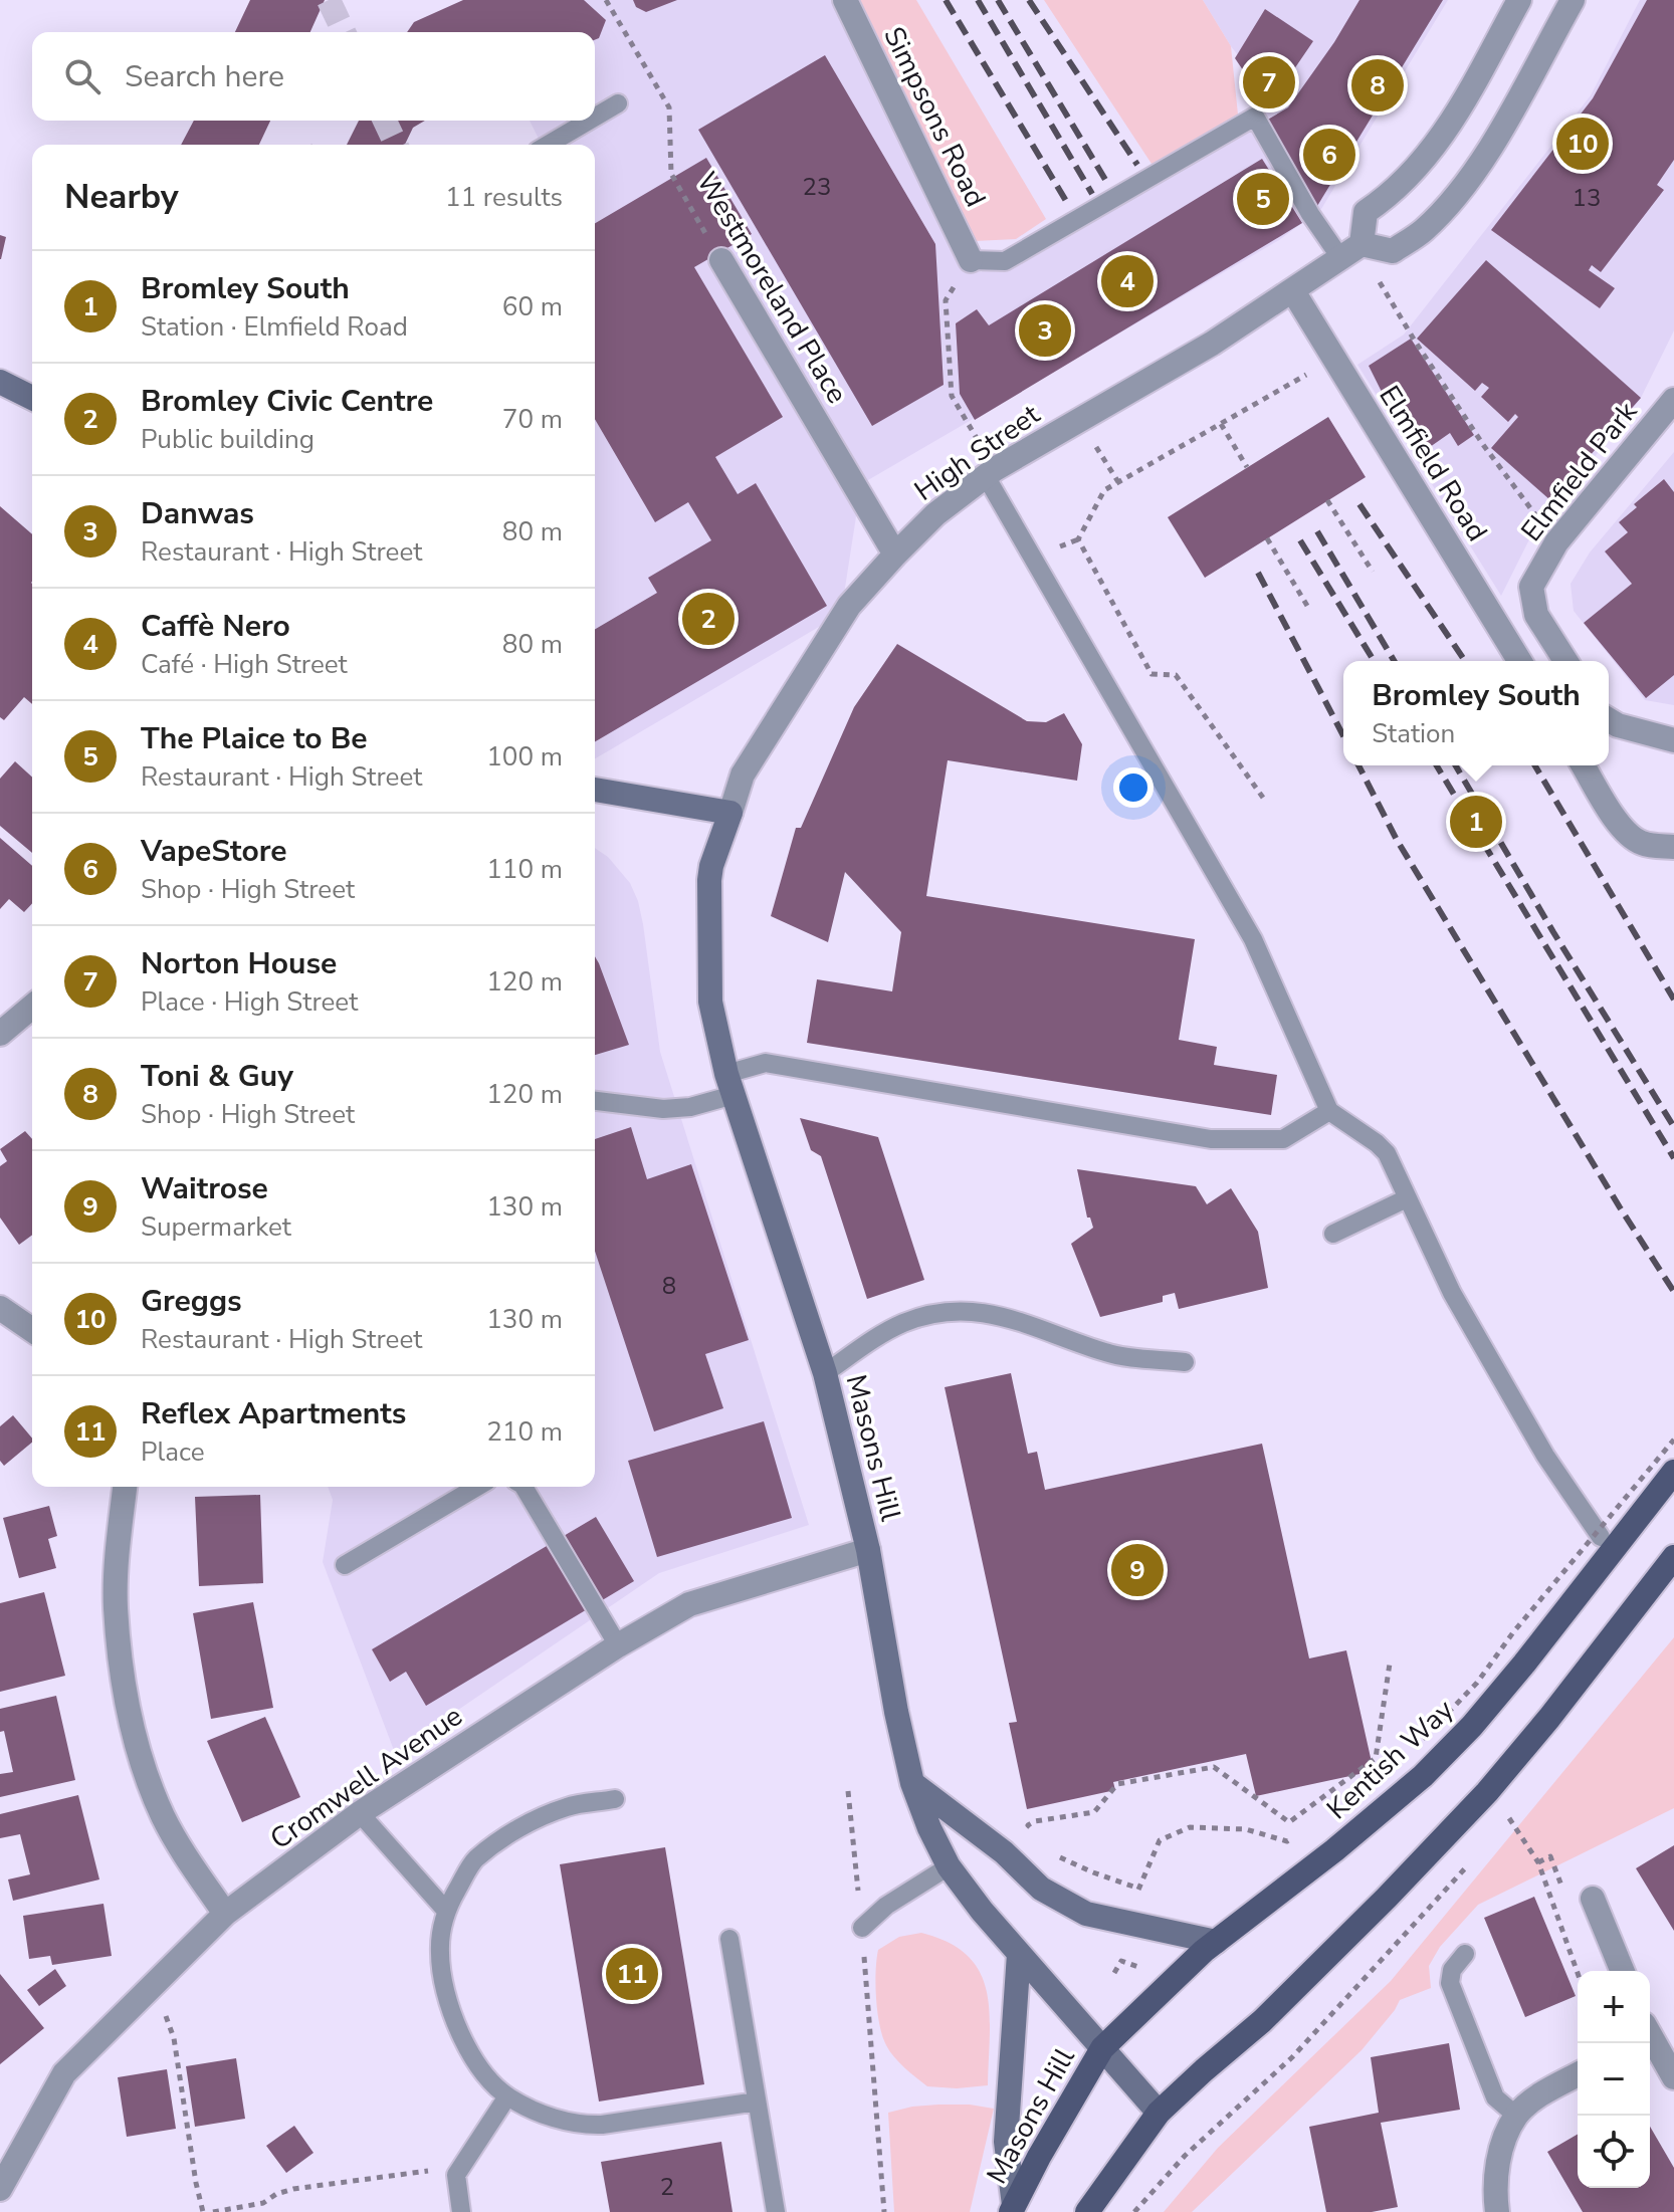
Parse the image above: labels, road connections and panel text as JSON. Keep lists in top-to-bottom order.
{
  "streets": {
    "main road": ["Masons Hill", "Kentish Way"],
    "street": [
      "Simpsons Road",
      "Westmoreland Place",
      "High Street",
      "Elmfield Road",
      "Elmfield Park",
      "Cromwell Avenue"
    ]
  },
  "crossings": [
    ["Westmoreland Place", "High Street"],
    ["High Street", "Elmfield Road"],
    ["High Street", "Masons Hill"],
    ["Masons Hill", "Kentish Way"],
    ["Masons Hill", "Cromwell Avenue"]
  ],
  "house_numbers": [
    "23",
    "13",
    "8",
    "2"
  ],
  "page": {
    "search": "Search here",
    "pins": [
      "7",
      "8",
      "10",
      "6",
      "5",
      "4",
      "3",
      "2",
      "1",
      "9",
      "11"
    ],
    "heading": ["Nearby", "11 results"],
    "list": [
      {
        "mark": "1",
        "name": "Bromley South",
        "note": "Station · Elmfield Road",
        "value": "60 m"
      },
      {
        "mark": "2",
        "name": "Bromley Civic Centre",
        "note": "Public building",
        "value": "70 m"
      },
      {
        "mark": "3",
        "name": "Danwas",
        "note": "Restaurant · High Street",
        "value": "80 m"
      },
      {
        "mark": "4",
        "name": "Caffè Nero",
        "note": "Café · High Street",
        "value": "80 m"
      },
      {
        "mark": "5",
        "name": "The Plaice to Be",
        "note": "Restaurant · High Street",
        "value": "100 m"
      },
      {
        "mark": "6",
        "name": "VapeStore",
        "note": "Shop · High Street",
        "value": "110 m"
      },
      {
        "mark": "7",
        "name": "Norton House",
        "note": "Place · High Street",
        "value": "120 m"
      },
      {
        "mark": "8",
        "name": "Toni & Guy",
        "note": "Shop · High Street",
        "value": "120 m"
      },
      {
        "mark": "9",
        "name": "Waitrose",
        "note": "Supermarket",
        "value": "130 m"
      },
      {
        "mark": "10",
        "name": "Greggs",
        "note": "Restaurant · High Street",
        "value": "130 m"
      },
      {
        "mark": "11",
        "name": "Reflex Apartments",
        "note": "Place",
        "value": "210 m"
      }
    ],
    "popup": ["Bromley South", "Station"],
    "map_buttons": ["+", "−"]
  }
}
